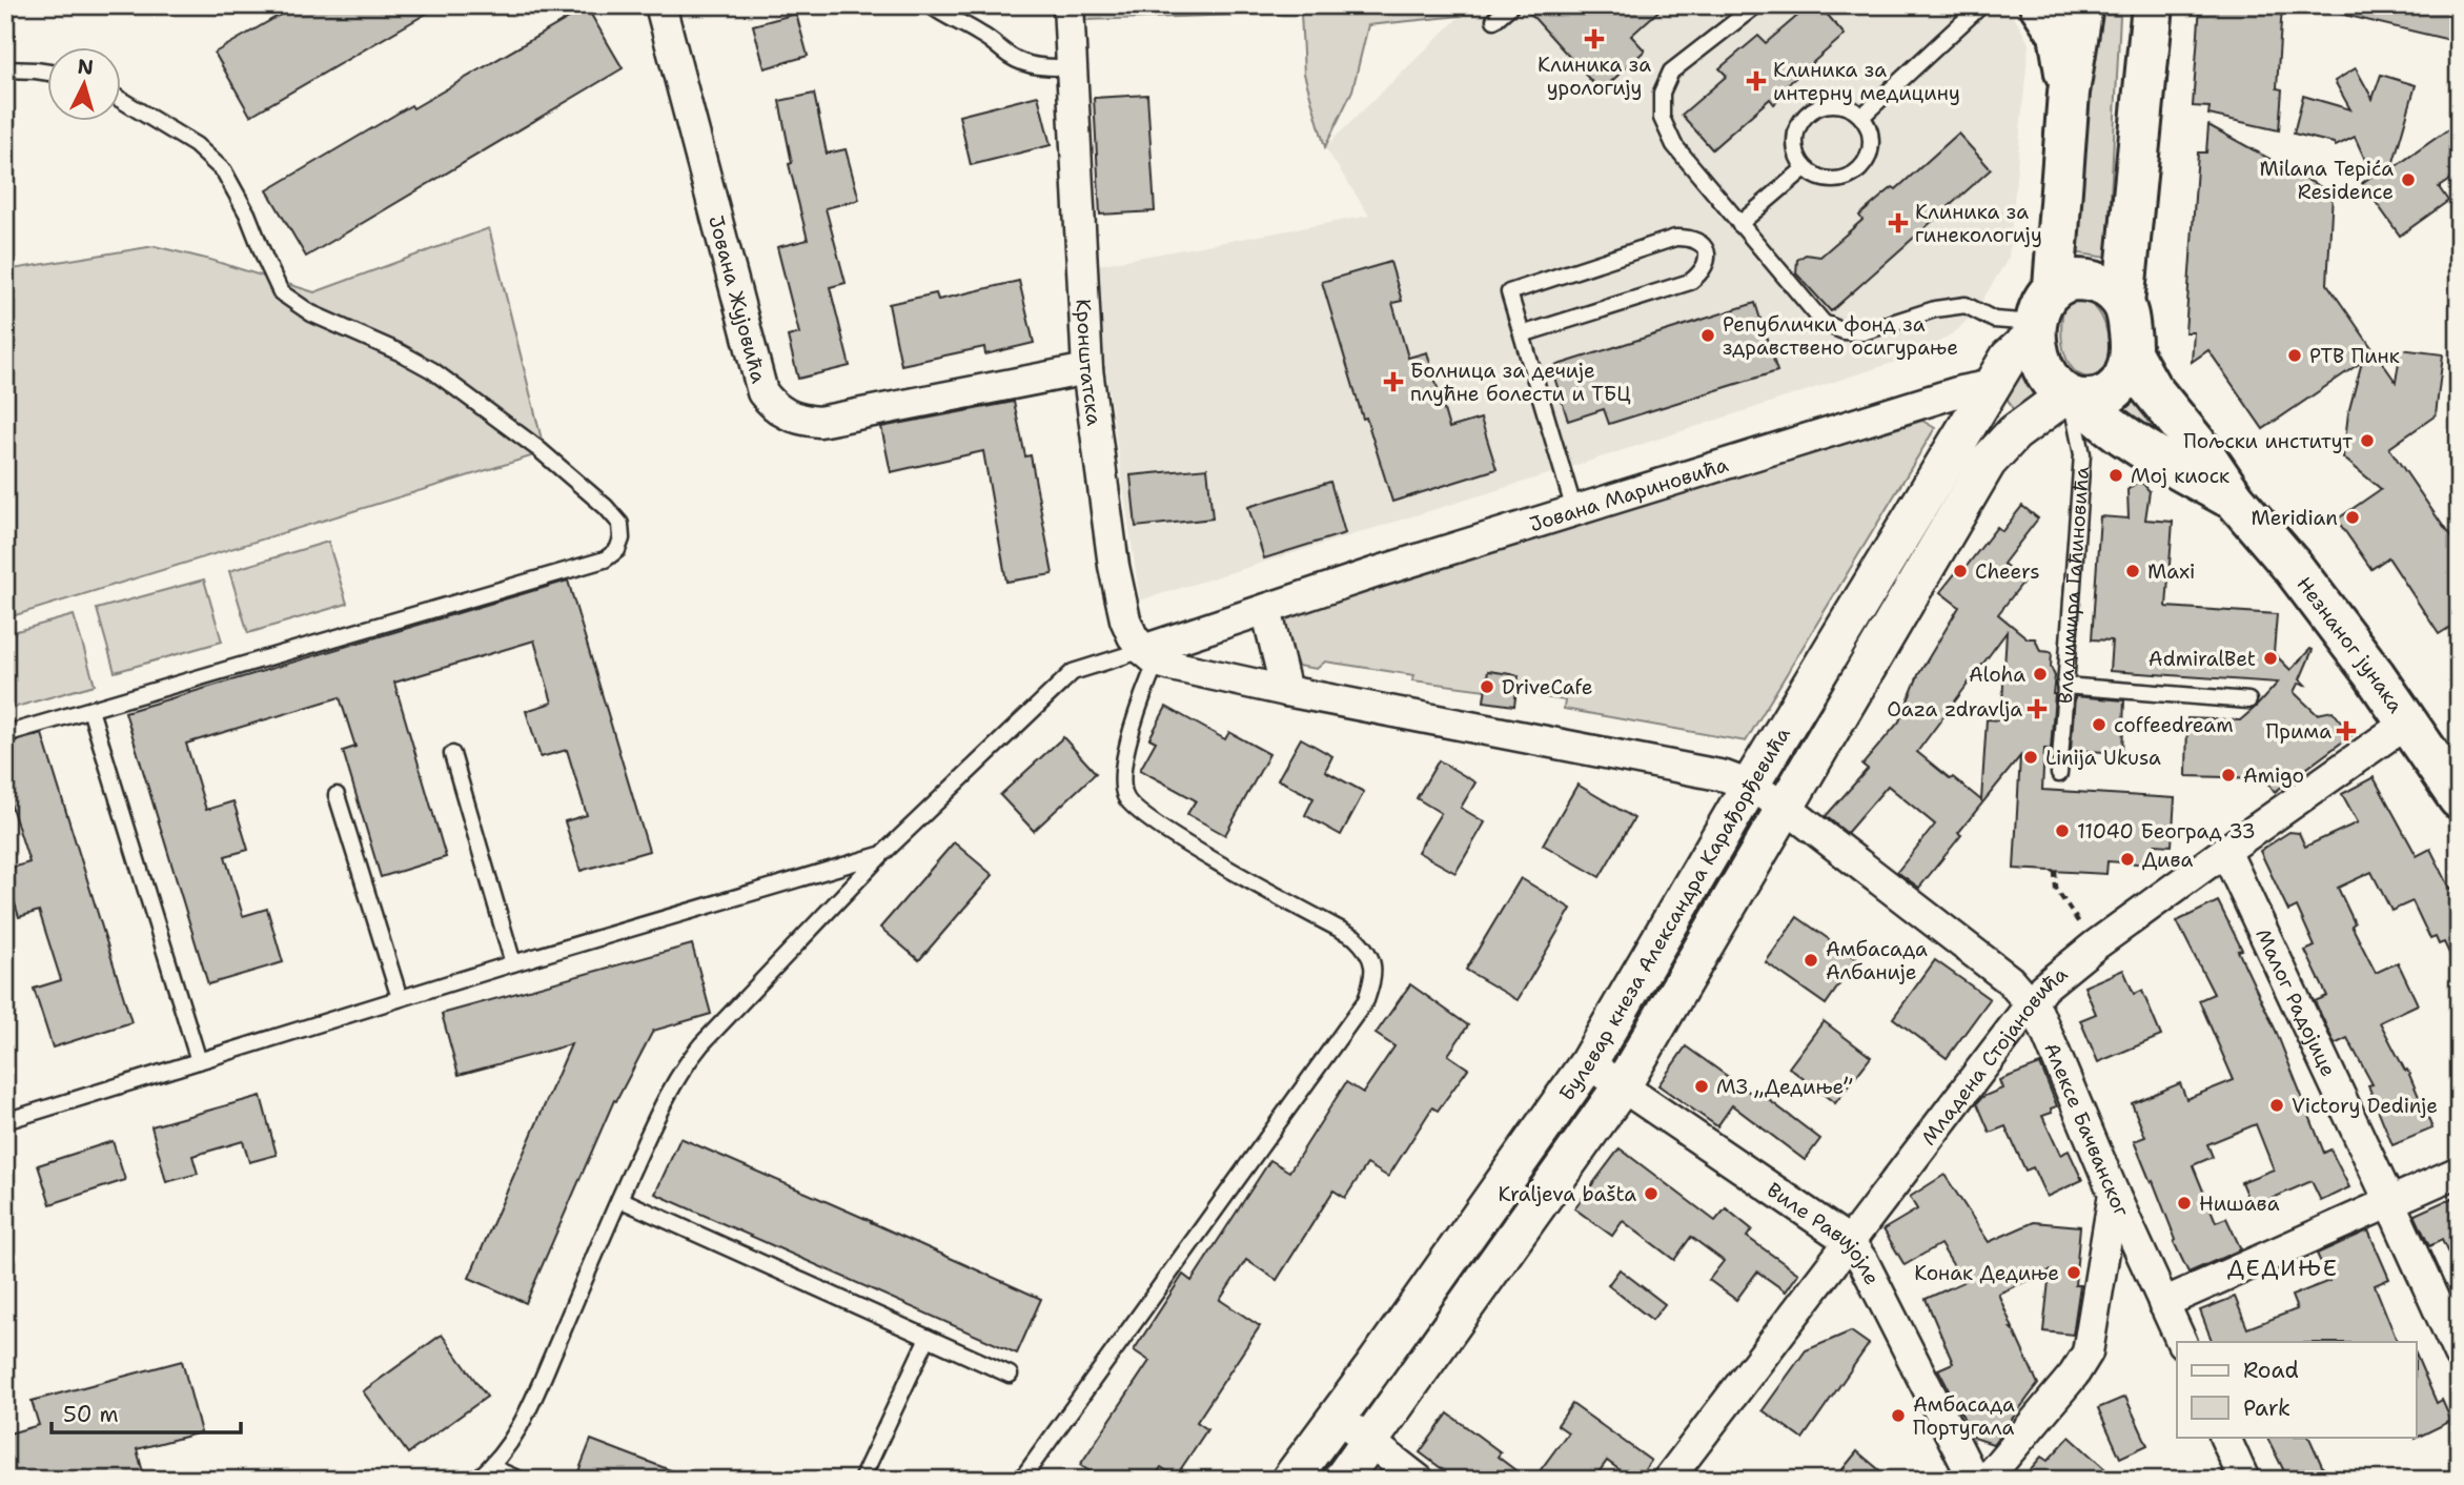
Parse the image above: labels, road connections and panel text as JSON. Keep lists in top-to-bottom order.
{
  "streets": {
    "main road": ["Незнаног јунака"],
    "street": [
      "Јована Жујовића",
      "Кронштатска",
      "Јована Мариновића",
      "Булевар кнеза Александра Карађорђевића",
      "Малог Радојице",
      "Младена Стојановића",
      "Алексе Бачванског",
      "Виле Равијојле"
    ],
    "lane": ["Владимира Гаћиновића"]
  },
  "crossings": [
    ["Јована Жујовића", "Кронштатска"],
    ["Кронштатска", "Јована Мариновића"],
    ["Јована Мариновића", "Булевар кнеза Александра Карађорђевића"],
    ["Владимира Гаћиновића", "Незнаног јунака"],
    ["Владимира Гаћиновића", "Булевар кнеза Александра Карађорђевића"],
    ["Незнаног јунака", "Булевар кнеза Александра Карађорђевића"],
    ["Незнаног јунака", "Младена Стојановића"],
    ["Булевар кнеза Александра Карађорђевића", "Алексе Бачванског"],
    ["Булевар кнеза Александра Карађорђевића", "Виле Равијојле"],
    ["Малог Радојице", "Младена Стојановића"],
    ["Младена Стојановића", "Алексе Бачванског"],
    ["Младена Стојановића", "Виле Равијојле"]
  ],
  "districts": ["ДЕДИЊЕ"],
  "places": {
    "health": [
      "Клиника за урологију",
      "Клиника за интерну медицину",
      "Клиника за гинекологију",
      "Болница за дечије плућне болести и ТБЦ",
      "Oaza zdravlja",
      "Прима"
    ],
    "other": [
      "Milana Tepića Residence",
      "Републички фонд за здравствено осигурање",
      "РТВ Пинк",
      "Пољски институт",
      "Мој киоск",
      "Meridian",
      "Cheers",
      "Maxi",
      "AdmiralBet",
      "Aloha",
      "DriveCafe",
      "coffeedream",
      "Linija Ukusa",
      "Amigo",
      "11040 Београд 33",
      "Дива",
      "Амбасада Албаније",
      "МЗ „Дедиње”",
      "Victory Dedinje",
      "Kraljeva bašta",
      "Нишава",
      "Конак Дедиње",
      "Амбасада Португала"
    ]
  },
  "legend": ["Road", "Park"],
  "scale_bar": "50 m",
  "north": "top"
}
